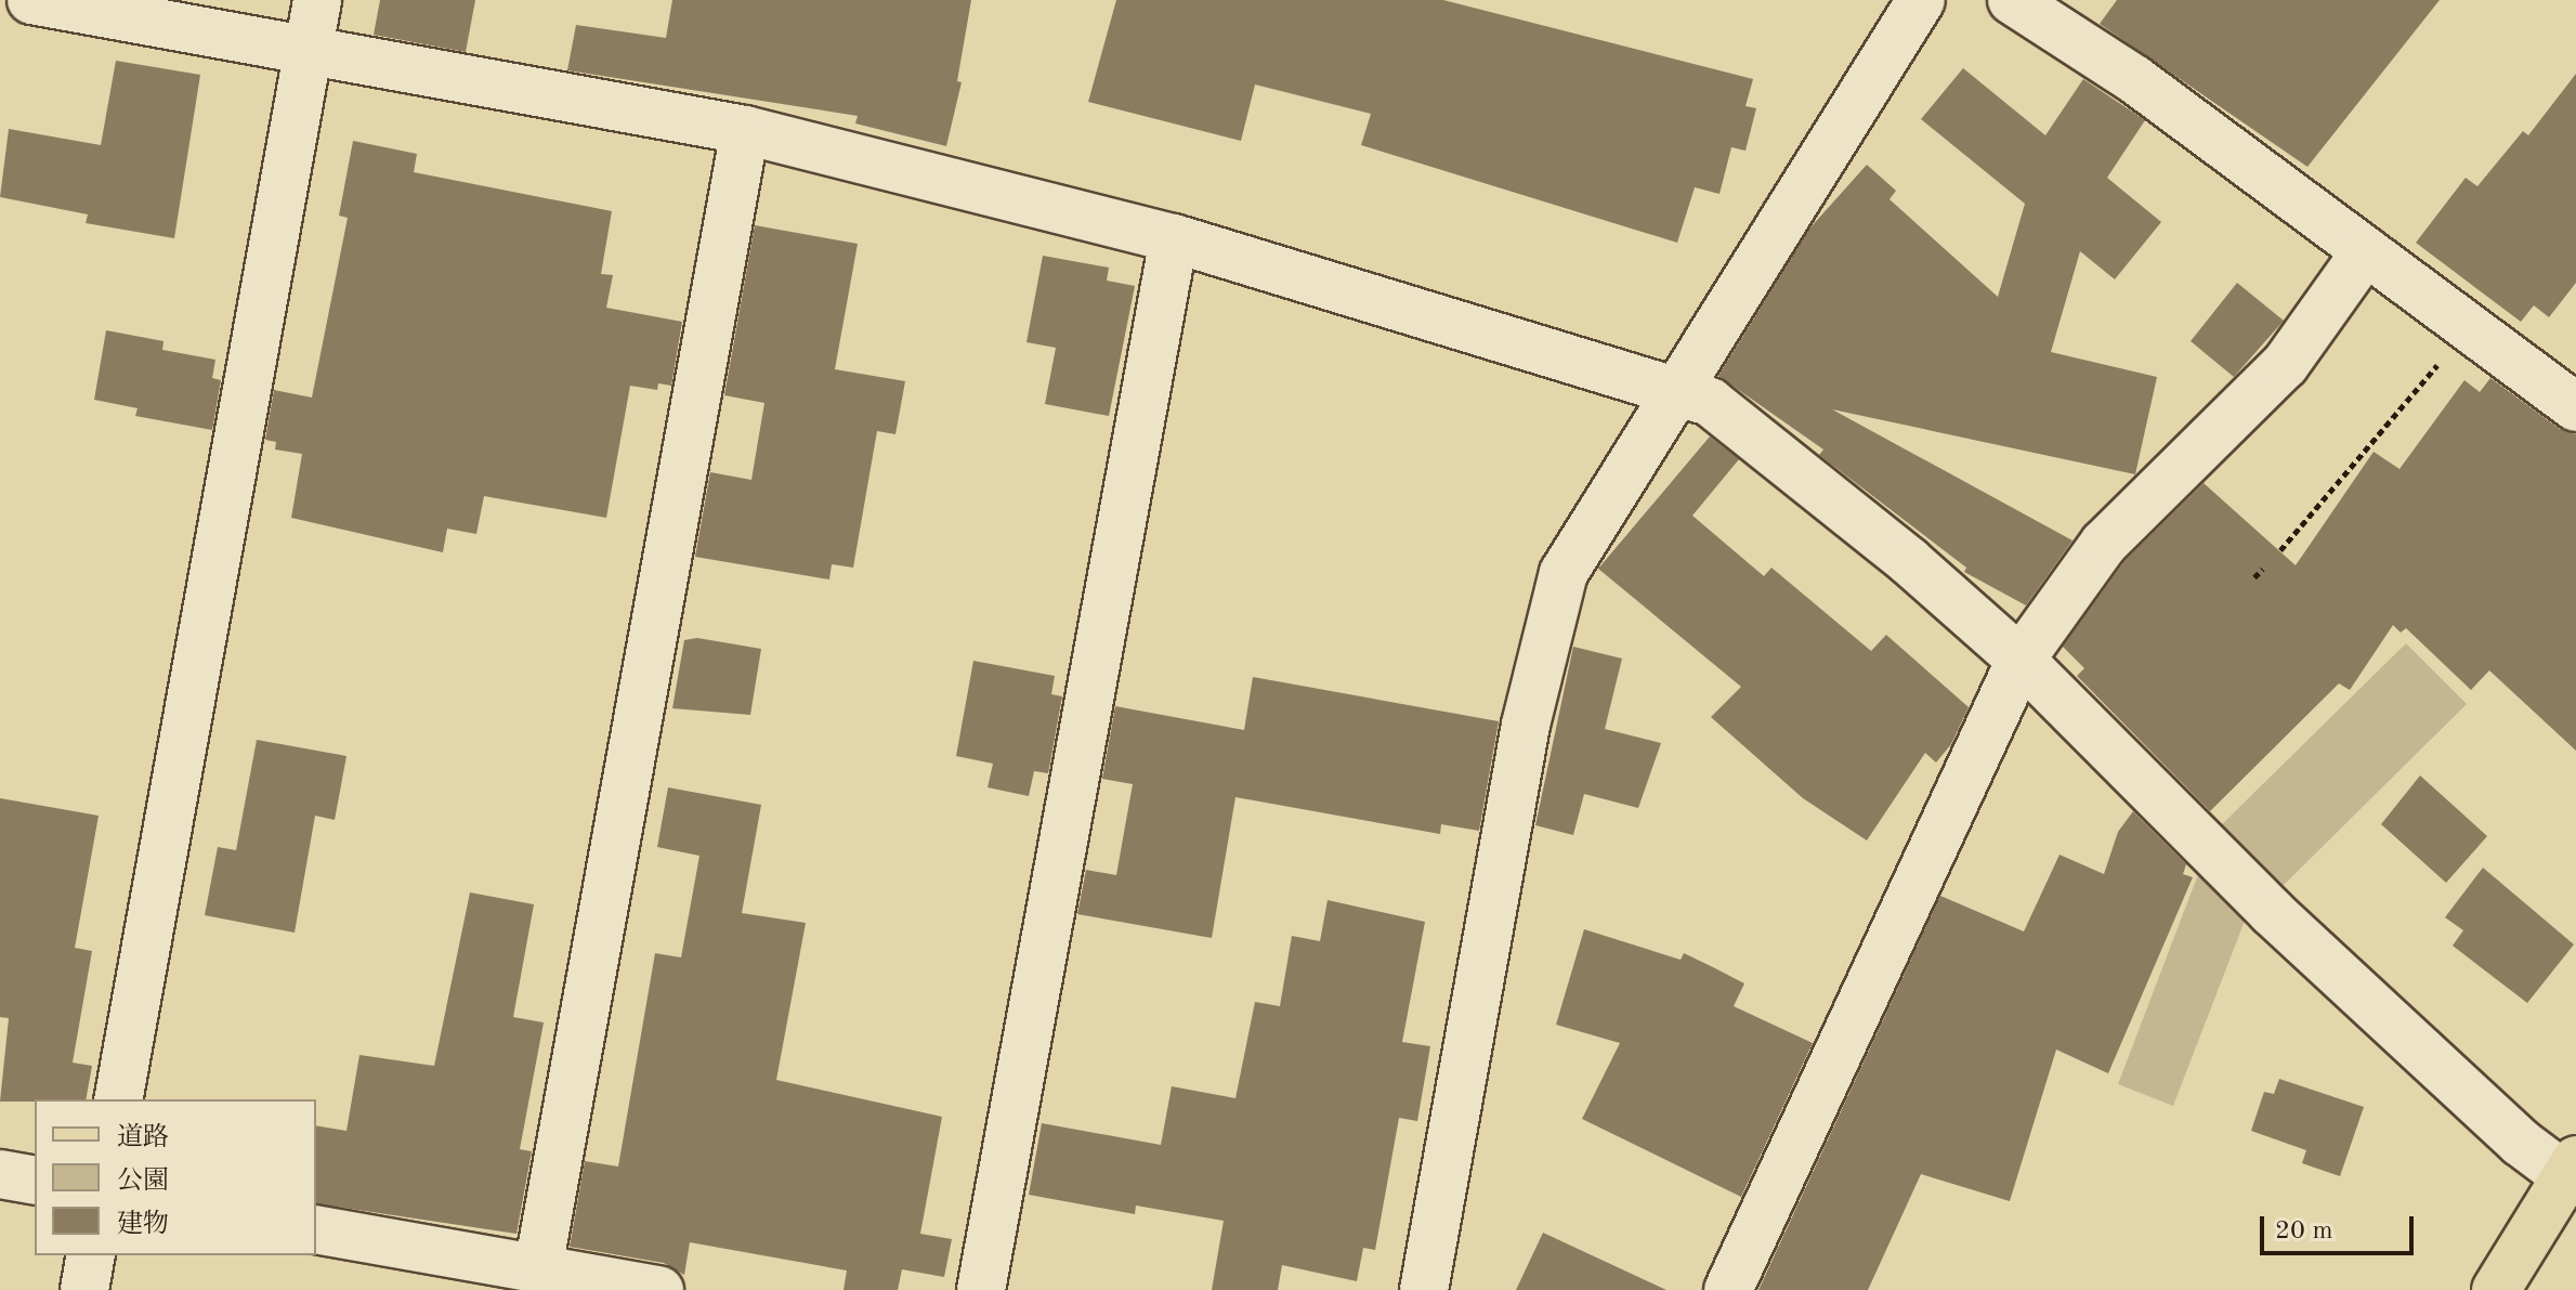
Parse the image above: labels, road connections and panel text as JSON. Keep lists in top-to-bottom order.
{
  "legend": ["道路", "公園", "建物"],
  "scale_bar": "20 m"
}
